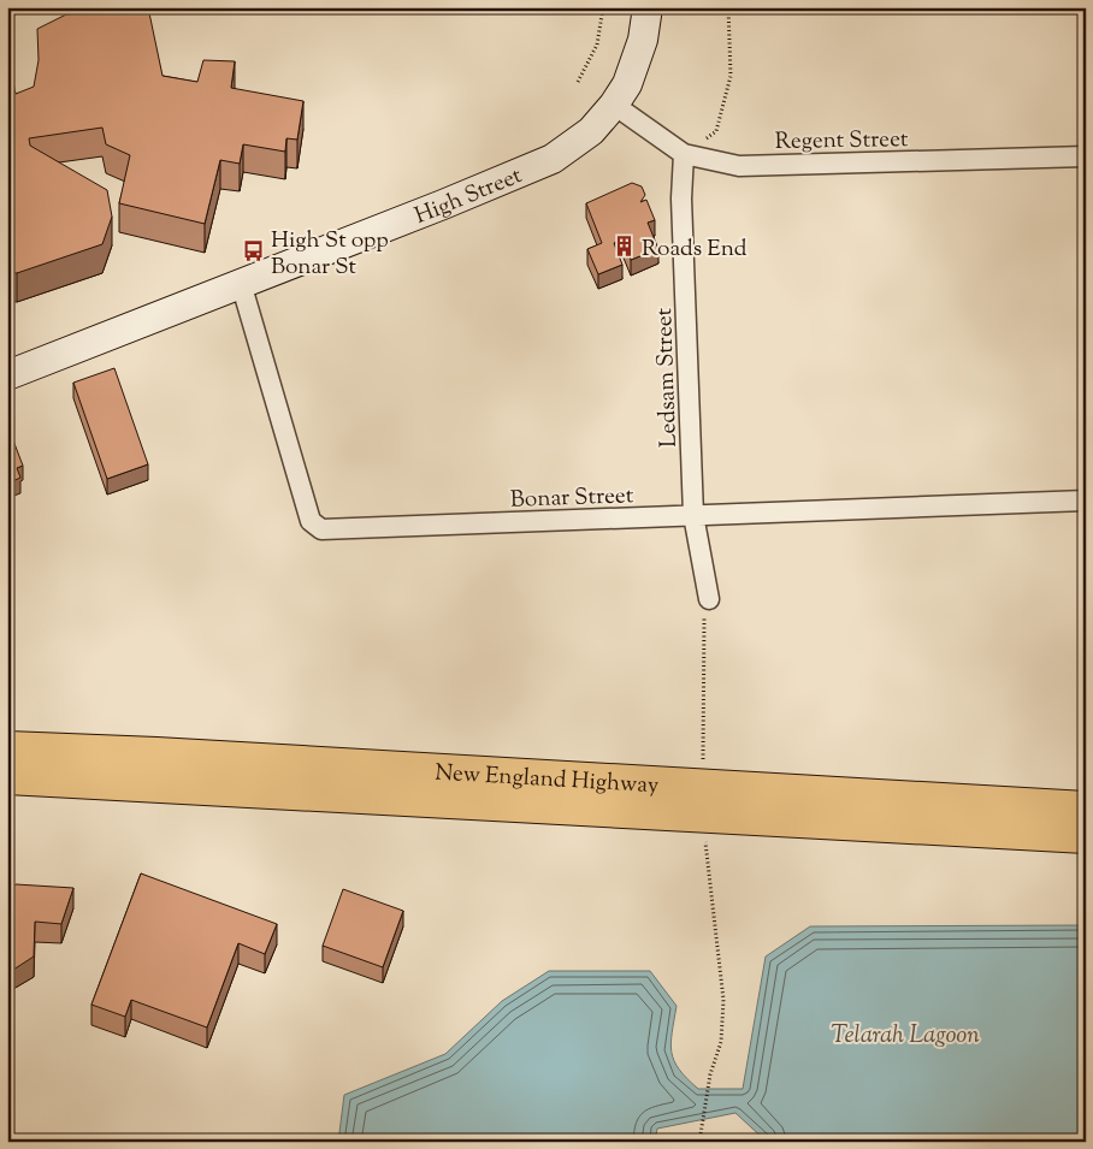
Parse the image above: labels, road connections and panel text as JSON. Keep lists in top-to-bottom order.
{
  "streets": {
    "highway": ["New England Highway"],
    "main road": ["High Street"],
    "street": ["Regent Street", "Ledsam Street", "Bonar Street"]
  },
  "crossings": [
    ["Regent Street", "High Street"],
    ["Regent Street", "Ledsam Street"],
    ["High Street", "Bonar Street"],
    ["Ledsam Street", "Bonar Street"]
  ],
  "water": ["Telarah Lagoon"],
  "places": {
    "building": ["Roads End"],
    "bus stop": ["High St opp Bonar St"]
  }
}
